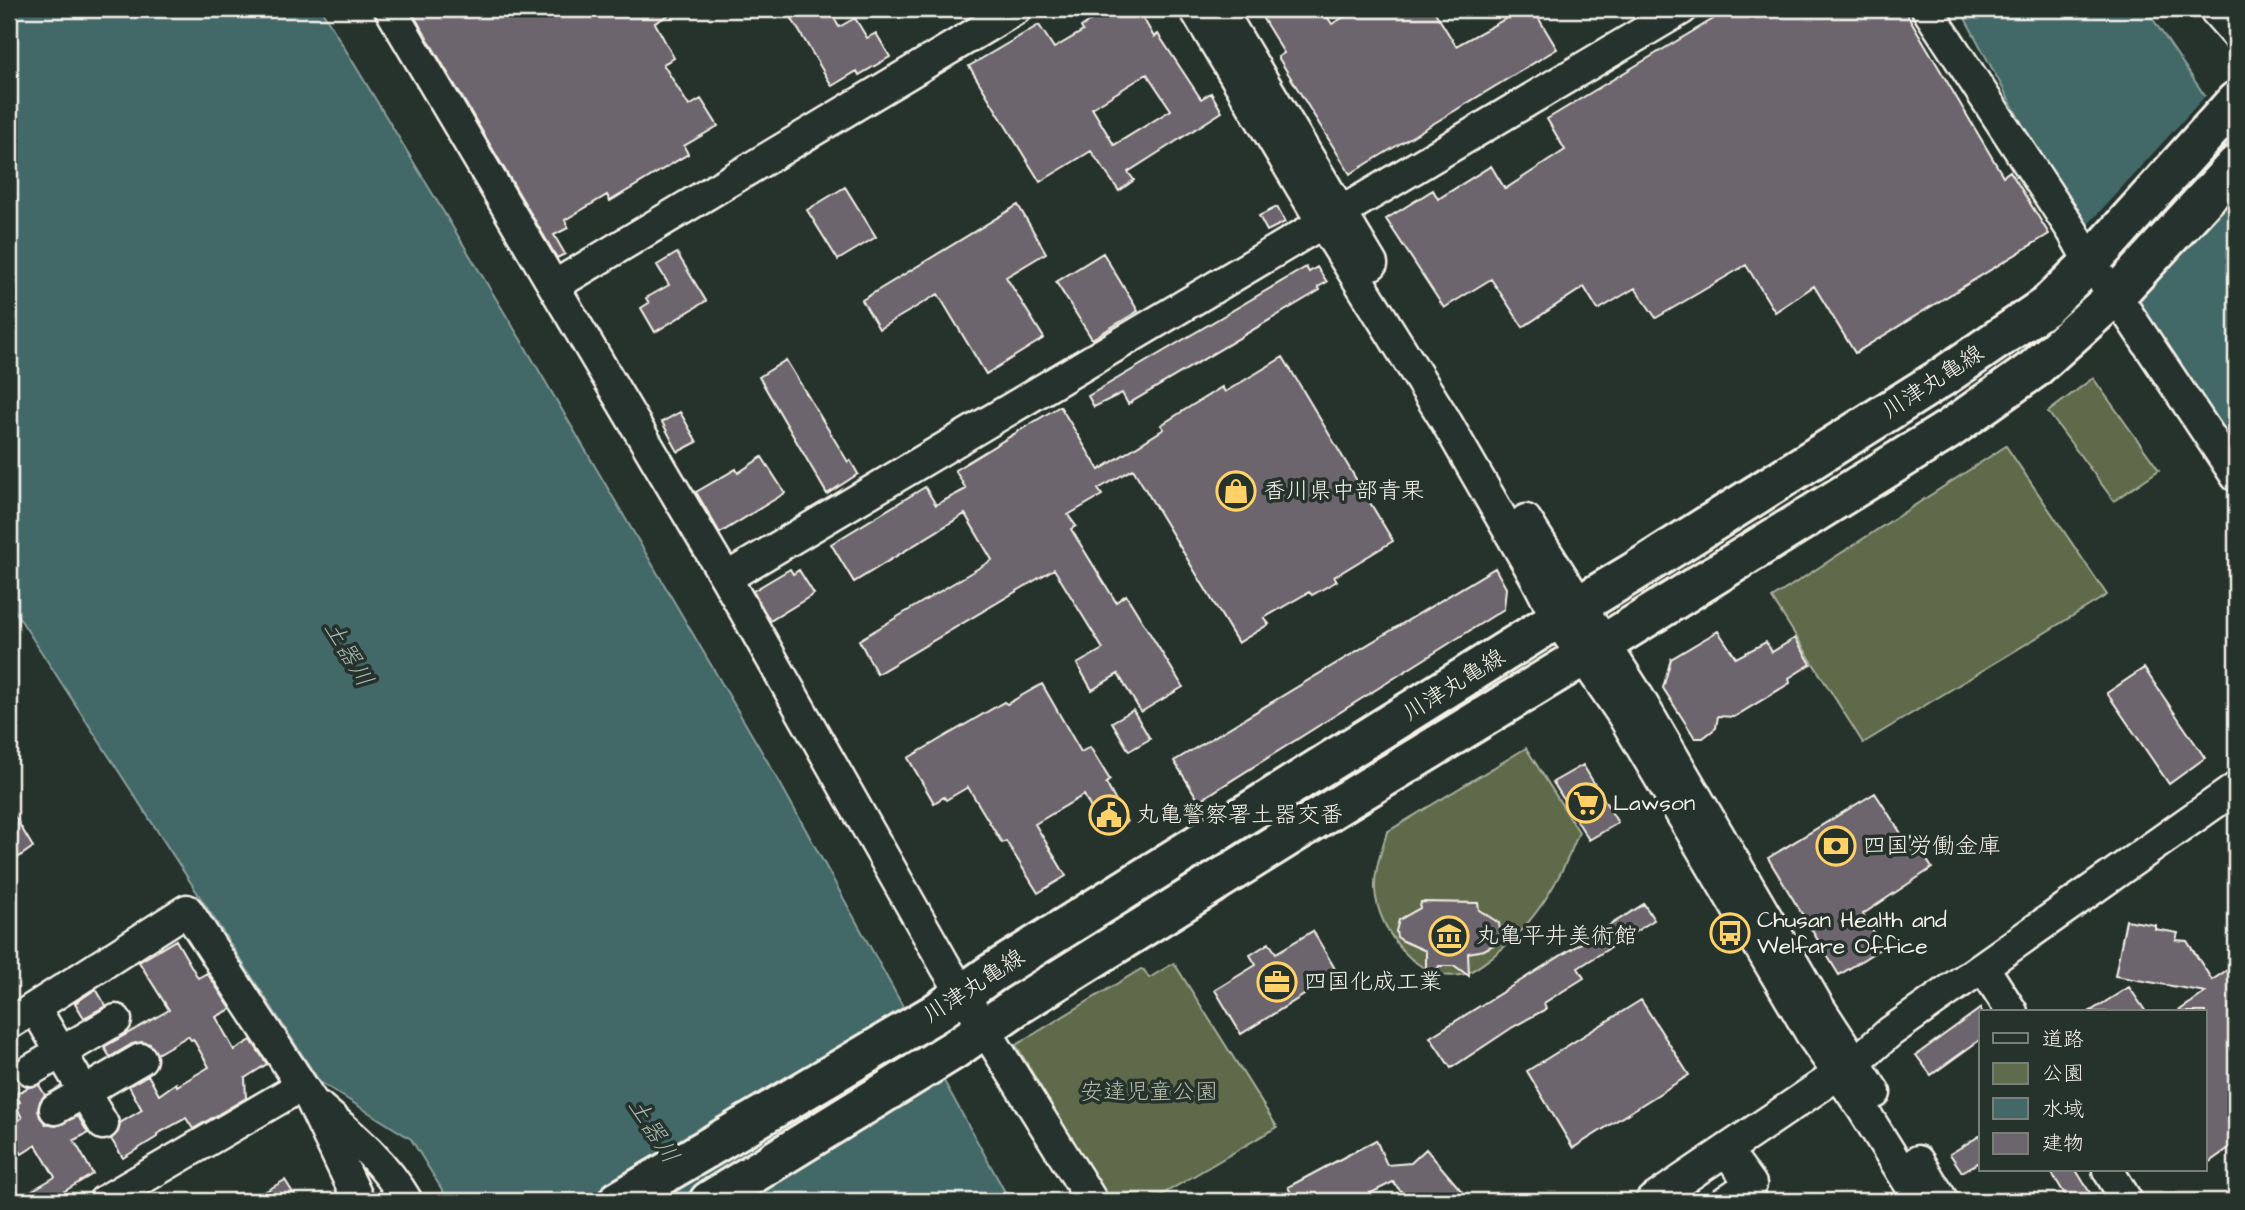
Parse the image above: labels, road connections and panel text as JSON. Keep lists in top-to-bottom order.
{
  "streets": {
    "main road": ["川津丸亀線"]
  },
  "water": ["土器川"],
  "parks": ["安達児童公園"],
  "places": {
    "shop": ["香川県中部青果"],
    "supermarket": ["Lawson"],
    "public building": ["丸亀警察署土器交番"],
    "bank": ["四国労働金庫"],
    "bus stop": ["Chusan Health and Welfare Office"],
    "museum": ["丸亀平井美術館"],
    "office": ["四国化成工業"]
  },
  "legend": [
    "道路",
    "公園",
    "水域",
    "建物"
  ]
}
